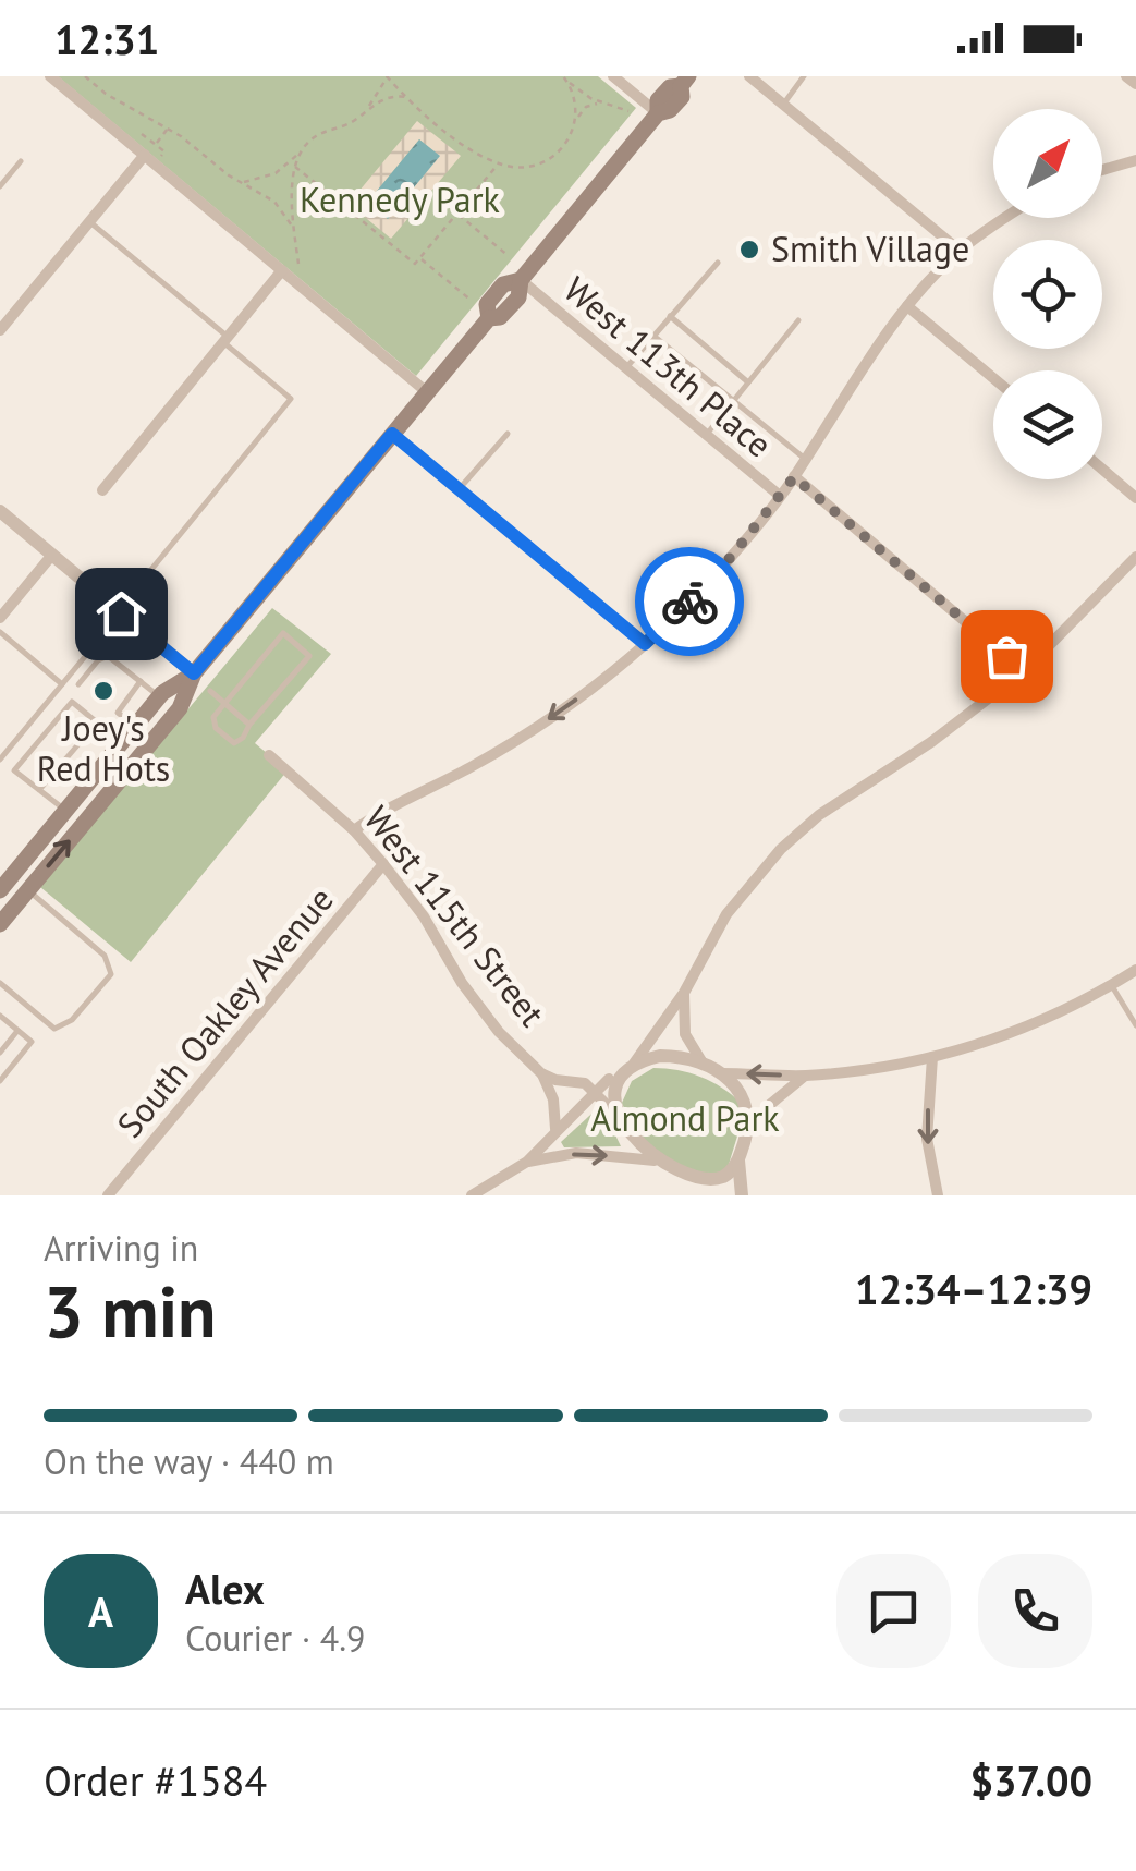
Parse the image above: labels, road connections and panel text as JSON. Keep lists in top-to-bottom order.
{
  "streets": {
    "street": ["West 113th Place", "West 115th Street", "South Oakley Avenue"]
  },
  "crossings": [
    ["West 115th Street", "South Oakley Avenue"]
  ],
  "parks": ["Kennedy Park", "Almond Park"],
  "places": ["Smith Village", "Joey's Red Hots"],
  "north": "top right",
  "page": {
    "status": "12:31",
    "heading": ["3 min", "Arriving in", "12:34–12:39"],
    "panel": [
      "Alex",
      "Courier · 4.9",
      "Order #1584",
      "$37.00"
    ],
    "bar": "On the way · 440 m",
    "round": "A"
  }
}
